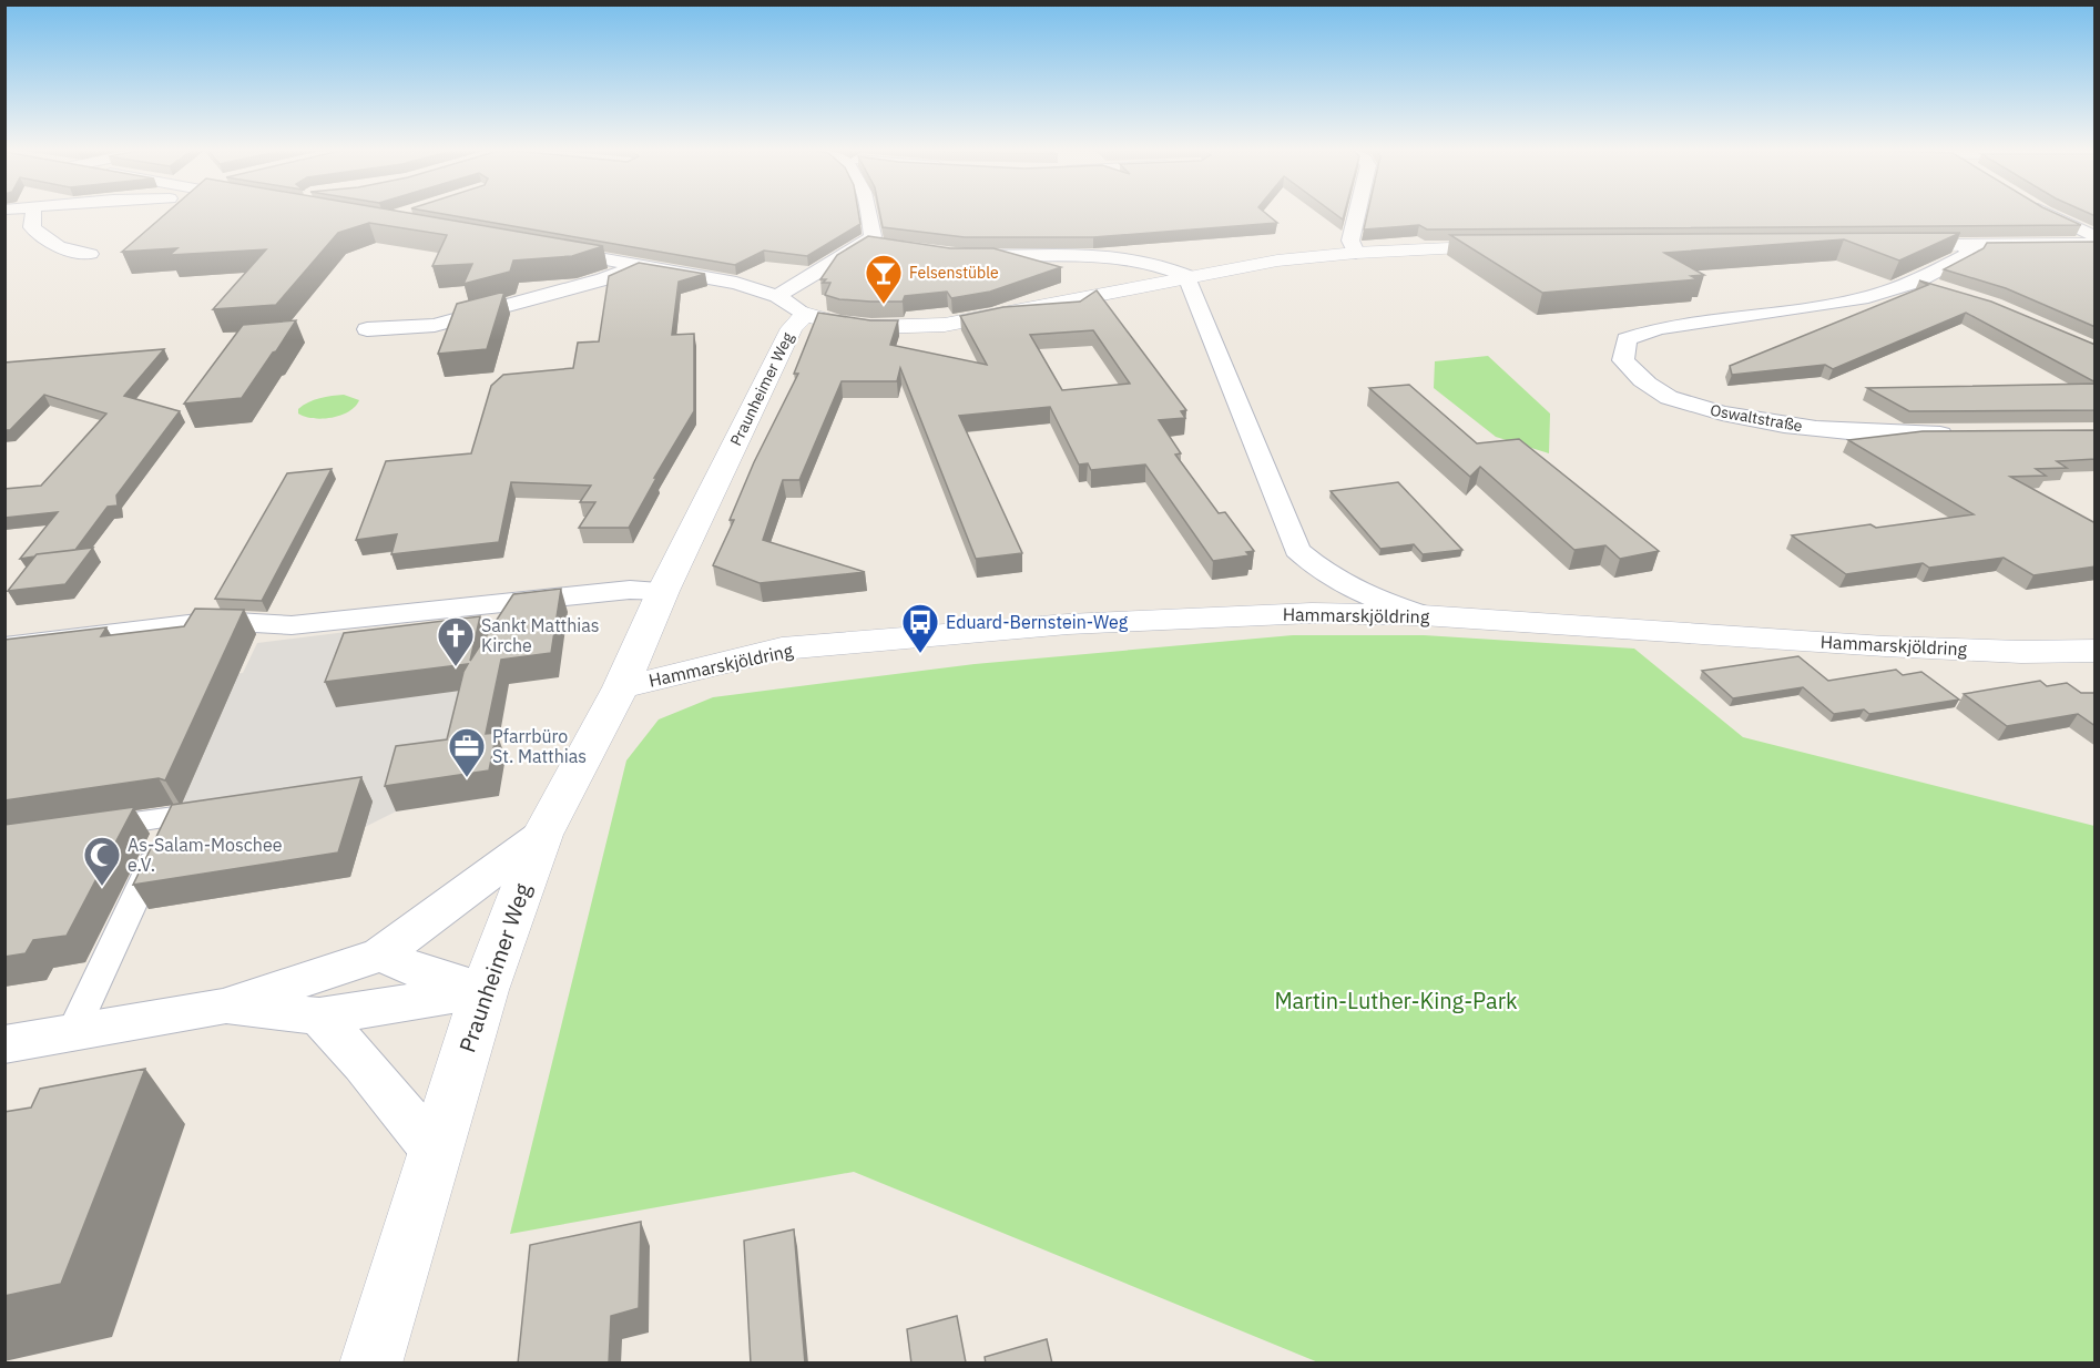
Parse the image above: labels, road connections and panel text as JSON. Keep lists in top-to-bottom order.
{
  "streets": {
    "main road": ["Praunheimer Weg", "Hammarskjöldring"],
    "street": ["Oswaltstraße"]
  },
  "crossings": [
    ["Praunheimer Weg", "Hammarskjöldring"]
  ],
  "parks": ["Martin-Luther-King-Park"],
  "places": {
    "bar": ["Felsenstüble"],
    "bus stop": ["Eduard-Bernstein-Weg"],
    "church": ["Sankt Matthias Kirche"],
    "office": ["Pfarrbüro St. Matthias"],
    "mosque": ["As-Salam-Moschee e.V."]
  }
}
